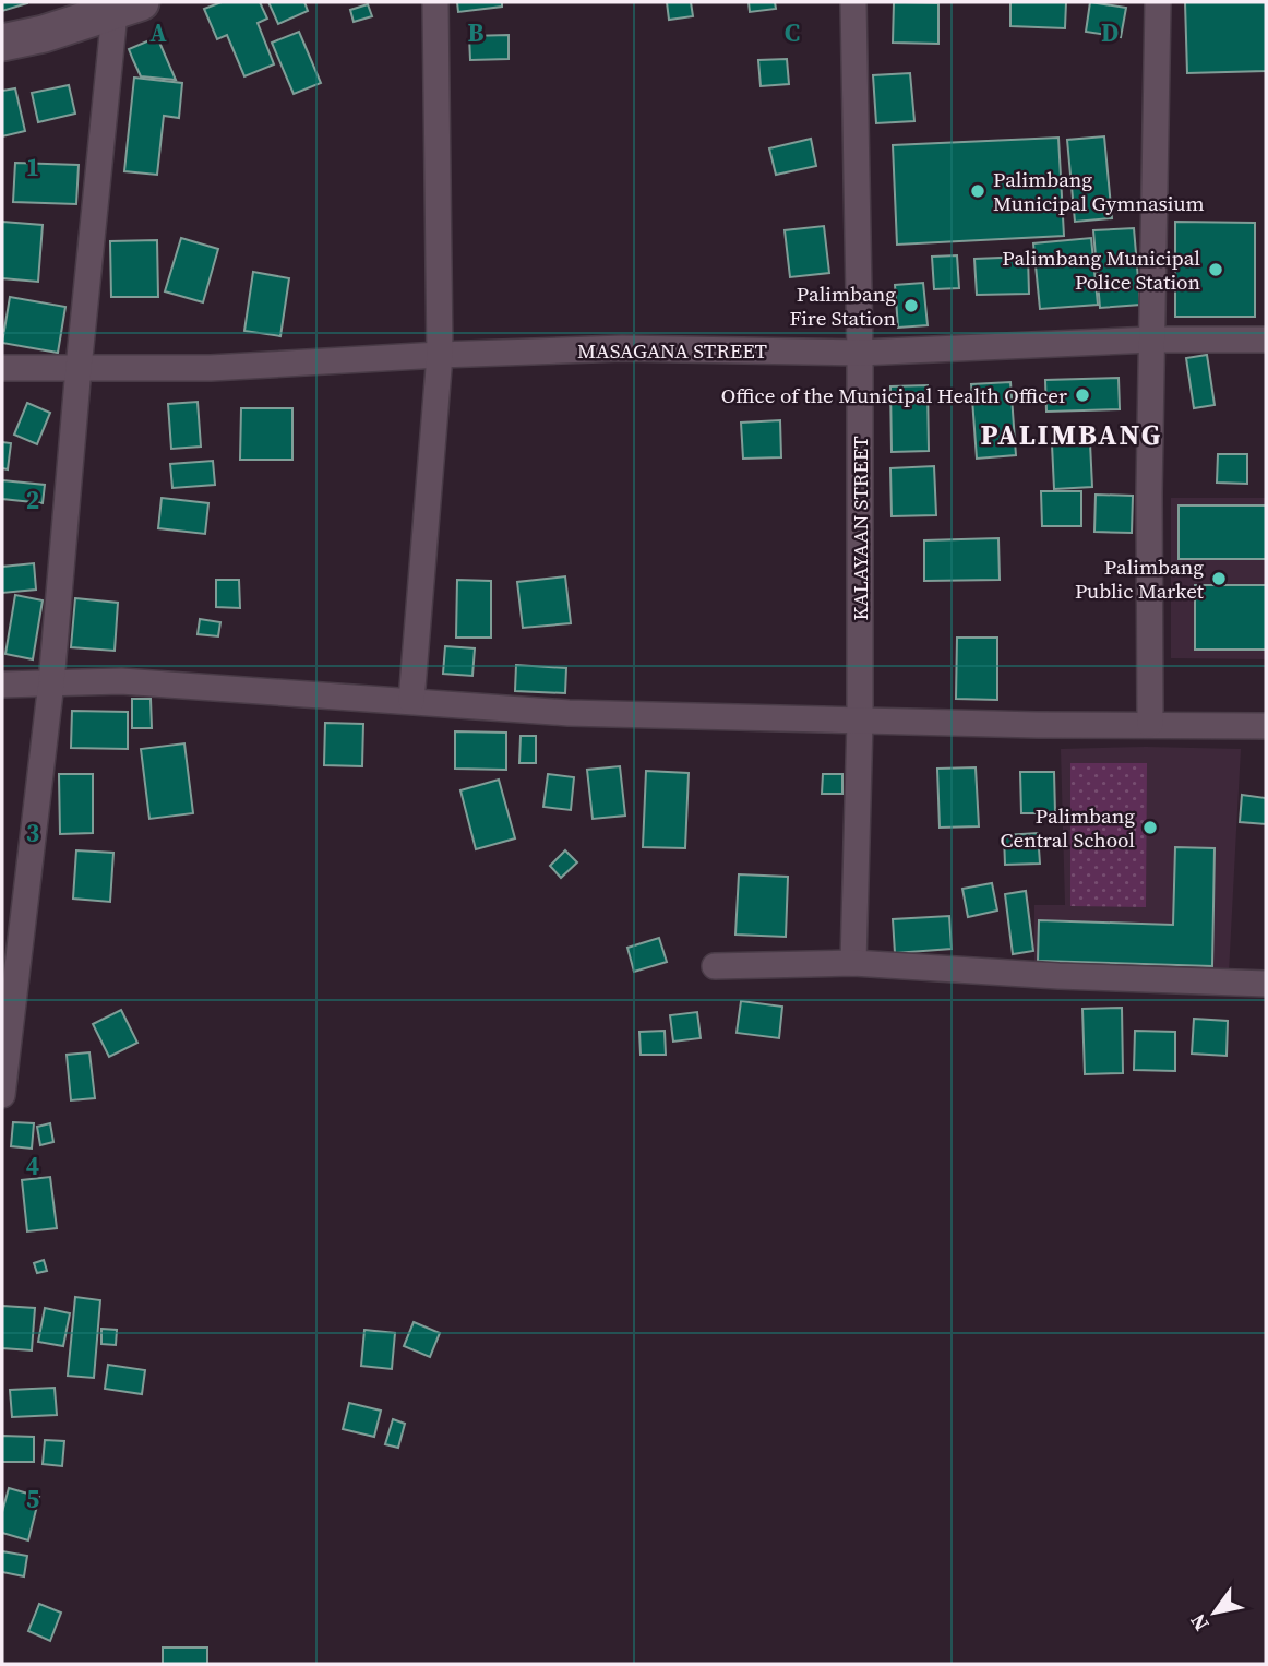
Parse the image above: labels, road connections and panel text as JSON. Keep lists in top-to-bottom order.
{
  "streets": {
    "street": ["MASAGANA STREET", "KALAYAAN STREET"]
  },
  "crossings": [
    ["MASAGANA STREET", "KALAYAAN STREET"]
  ],
  "districts": ["PALIMBANG"],
  "places": [
    "Palimbang Municipal Gymnasium",
    "Palimbang Municipal Police Station",
    "Palimbang Fire Station",
    "Office of the Municipal Health Officer",
    "Palimbang Public Market",
    "Palimbang Central School"
  ],
  "north": "bottom left",
  "grid": {
    "columns": [
      "A",
      "B",
      "C",
      "D"
    ],
    "rows": [
      "1",
      "2",
      "3",
      "4",
      "5"
    ]
  }
}
